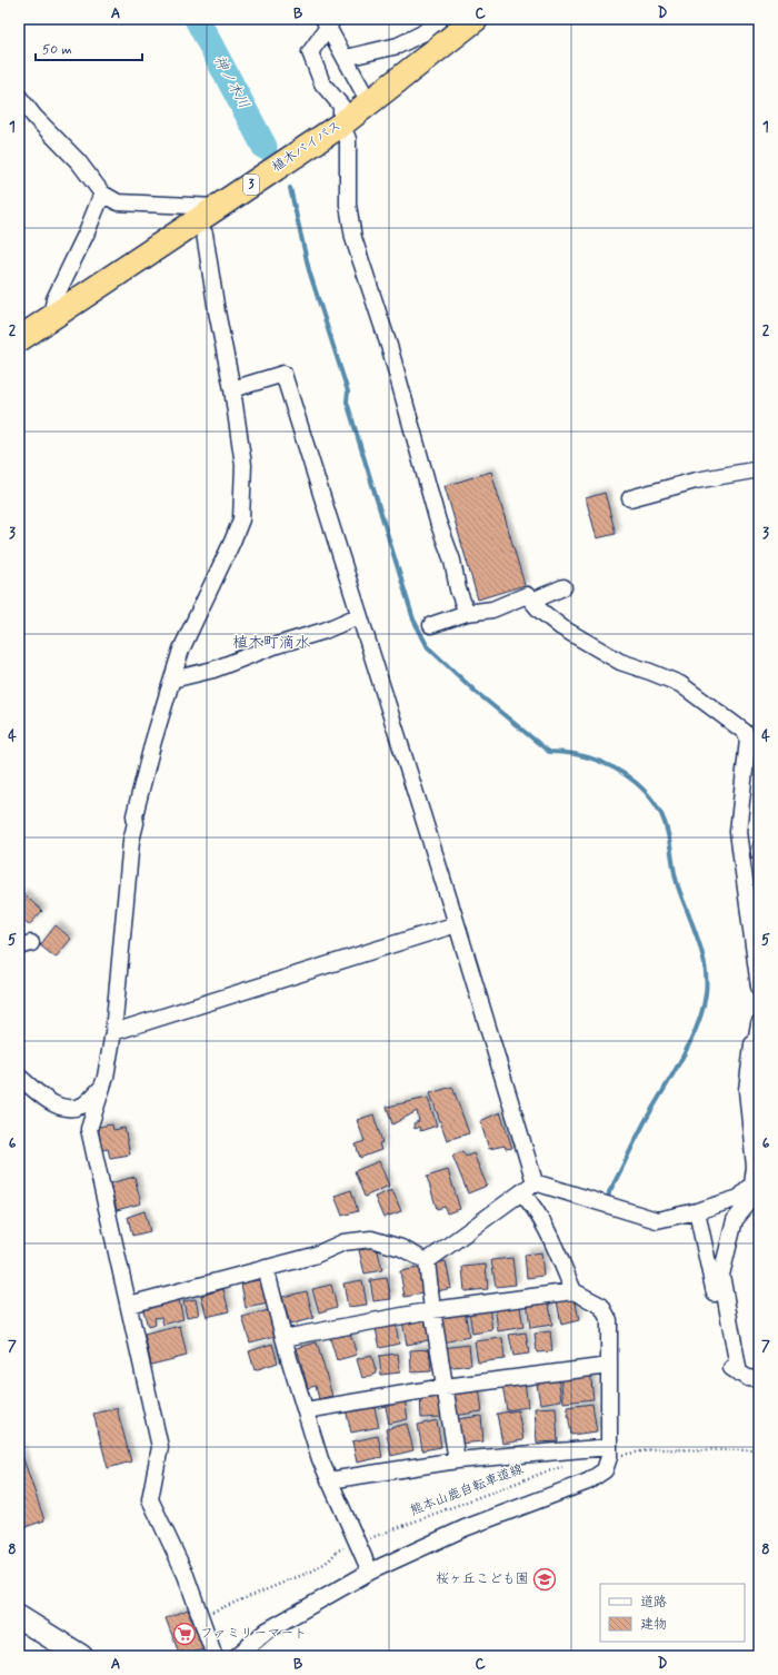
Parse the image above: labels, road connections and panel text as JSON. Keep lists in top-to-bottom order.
{
  "streets": {
    "highway": ["植木バイパス", "3"],
    "path": ["熊本山鹿自転車道線"]
  },
  "districts": ["植木町滴水"],
  "water": ["神ノ木川"],
  "places": {
    "school or university": ["桜ヶ丘こども園"],
    "supermarket": ["ファミリーマート"]
  },
  "legend": ["道路", "建物"],
  "scale_bar": "50 m",
  "grid": {
    "columns": [
      "A",
      "B",
      "C",
      "D"
    ],
    "rows": [
      "1",
      "2",
      "3",
      "4",
      "5",
      "6",
      "7",
      "8"
    ]
  }
}
